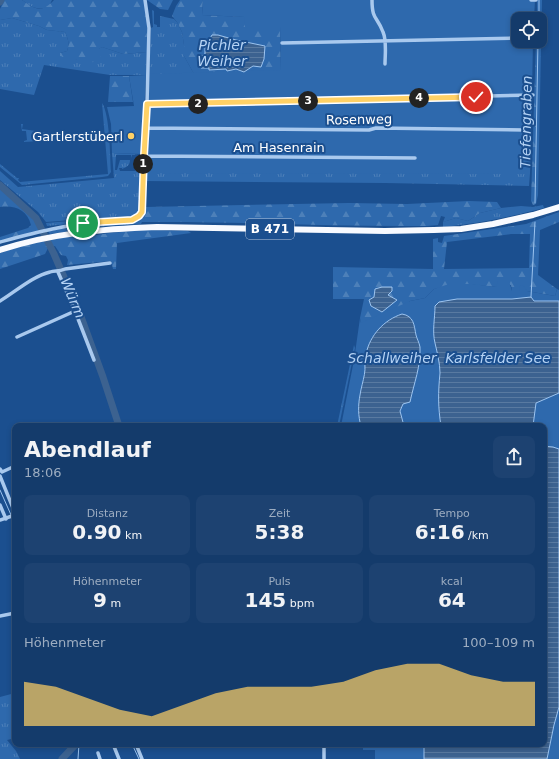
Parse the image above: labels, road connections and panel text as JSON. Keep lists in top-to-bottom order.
{
  "streets": {
    "highway": ["B 471"],
    "street": ["Rosenweg", "Am Hasenrain"]
  },
  "water": [
    "Pichler Weiher",
    "Tiefengraben",
    "Würm",
    "Schallweiher",
    "Karlsfelder See"
  ],
  "places": ["Gartlerstüberl"],
  "page": {
    "pins": [
      "4",
      "3",
      "2",
      "1"
    ],
    "heading": ["Abendlauf", "18:06"],
    "stats": [
      ["Distanz", "0.90 km"],
      ["Zeit", "5:38"],
      ["Tempo", "6:16 /km"],
      ["Höhenmeter", "9 m"],
      ["Puls", "145 bpm"],
      ["kcal", "64"]
    ],
    "chart": ["Höhenmeter", "100–109 m"]
  }
}
